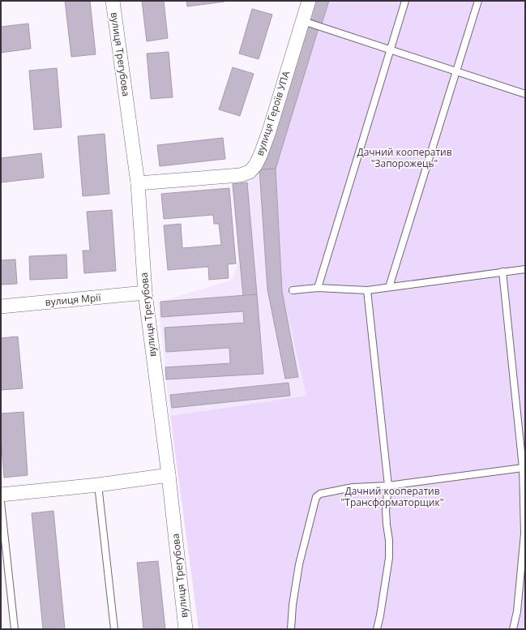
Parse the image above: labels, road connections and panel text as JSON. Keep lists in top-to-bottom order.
{
  "streets": {
    "street": ["вулиця Трегубова", "вулиця Героїв УПА", "вулиця Мрії"]
  },
  "crossings": [
    ["вулиця Трегубова", "вулиця Героїв УПА"],
    ["вулиця Трегубова", "вулиця Мрії"]
  ],
  "parks": ["Дачний кооператив \"Запорожець\"", "Дачний кооператив \"Трансформаторщик\""]
}
